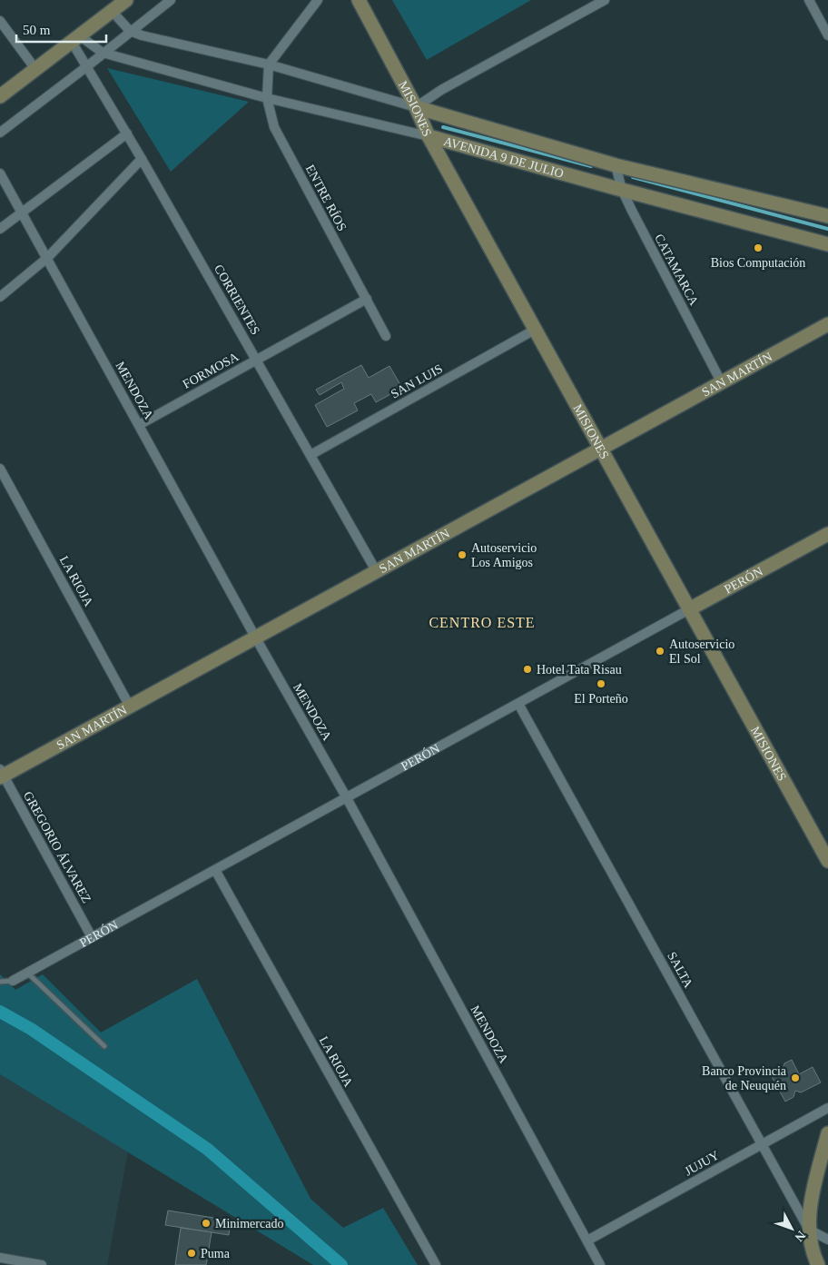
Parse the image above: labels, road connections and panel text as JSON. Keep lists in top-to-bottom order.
{
  "streets": {
    "street": [
      "MISIONES",
      "AVENIDA 9 DE JULIO",
      "ENTRE RÍOS",
      "CATAMARCA",
      "CORRIENTES",
      "FORMOSA",
      "SAN MARTÍN",
      "SAN LUIS",
      "MENDOZA",
      "PERÓN",
      "LA RIOJA",
      "GREGORIO ÁLVAREZ",
      "SALTA",
      "JUJUY"
    ]
  },
  "crossings": [
    ["MISIONES", "AVENIDA 9 DE JULIO"],
    ["MISIONES", "SAN MARTÍN"],
    ["MISIONES", "SAN LUIS"],
    ["MISIONES", "PERÓN"],
    ["AVENIDA 9 DE JULIO", "ENTRE RÍOS"],
    ["AVENIDA 9 DE JULIO", "CATAMARCA"],
    ["AVENIDA 9 DE JULIO", "CORRIENTES"],
    ["ENTRE RÍOS", "FORMOSA"],
    ["CATAMARCA", "SAN MARTÍN"],
    ["CORRIENTES", "FORMOSA"],
    ["CORRIENTES", "SAN MARTÍN"],
    ["CORRIENTES", "SAN LUIS"],
    ["FORMOSA", "MENDOZA"],
    ["SAN MARTÍN", "MENDOZA"],
    ["SAN MARTÍN", "LA RIOJA"],
    ["SAN MARTÍN", "GREGORIO ÁLVAREZ"],
    ["MENDOZA", "PERÓN"],
    ["MENDOZA", "JUJUY"],
    ["PERÓN", "LA RIOJA"],
    ["PERÓN", "GREGORIO ÁLVAREZ"],
    ["PERÓN", "SALTA"],
    ["SALTA", "JUJUY"]
  ],
  "districts": ["CENTRO ESTE"],
  "places": [
    "Bios Computación",
    "Autoservicio Los Amigos",
    "Autoservicio El Sol",
    "Hotel Tata Risau",
    "El Porteño",
    "Banco Provincia de Neuquén",
    "Minimercado",
    "Puma"
  ],
  "scale_bar": "50 m",
  "north": "bottom right"
}
